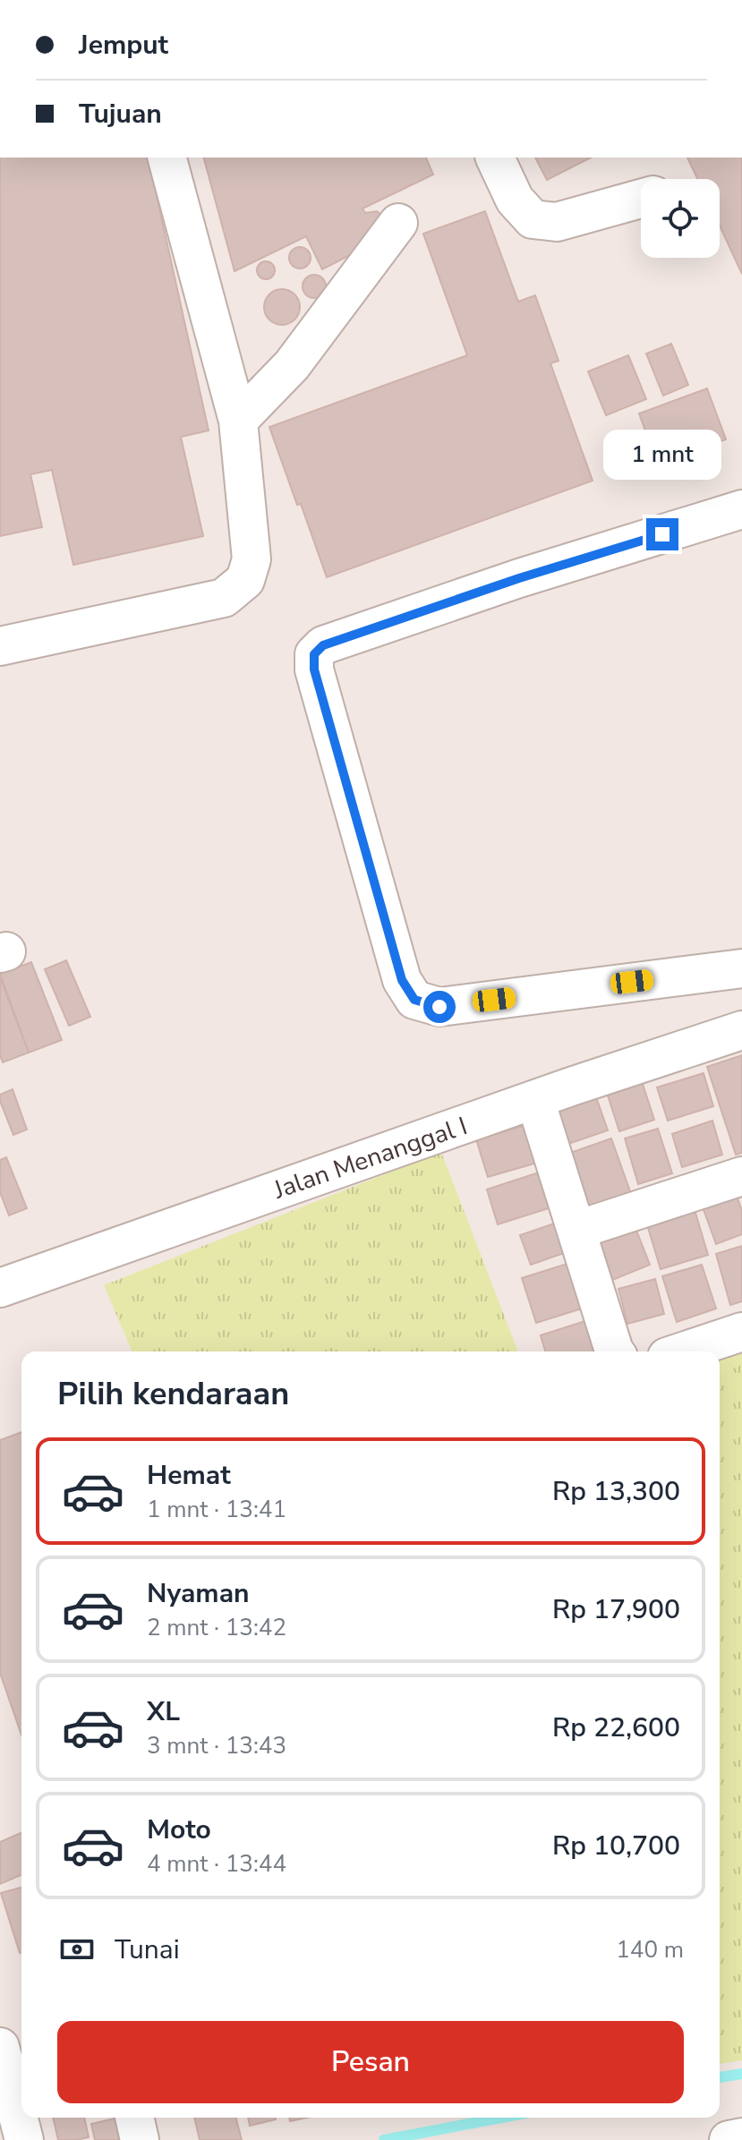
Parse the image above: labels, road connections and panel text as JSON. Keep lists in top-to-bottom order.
{
  "streets": {
    "street": ["Jalan Menanggal I"]
  },
  "page": {
    "banner": ["Jemput", "Tujuan"],
    "bubble": "1 mnt",
    "heading": "Pilih kendaraan",
    "list": [
      {
        "name": "Hemat",
        "note": "1 mnt · 13:41",
        "value": "Rp 13,300"
      },
      {
        "name": "Nyaman",
        "note": "2 mnt · 13:42",
        "value": "Rp 17,900"
      },
      {
        "name": "XL",
        "note": "3 mnt · 13:43",
        "value": "Rp 22,600"
      },
      {
        "name": "Moto",
        "note": "4 mnt · 13:44",
        "value": "Rp 10,700"
      }
    ],
    "pay": ["Tunai", "140 m"],
    "buttons": "Pesan"
  }
}
